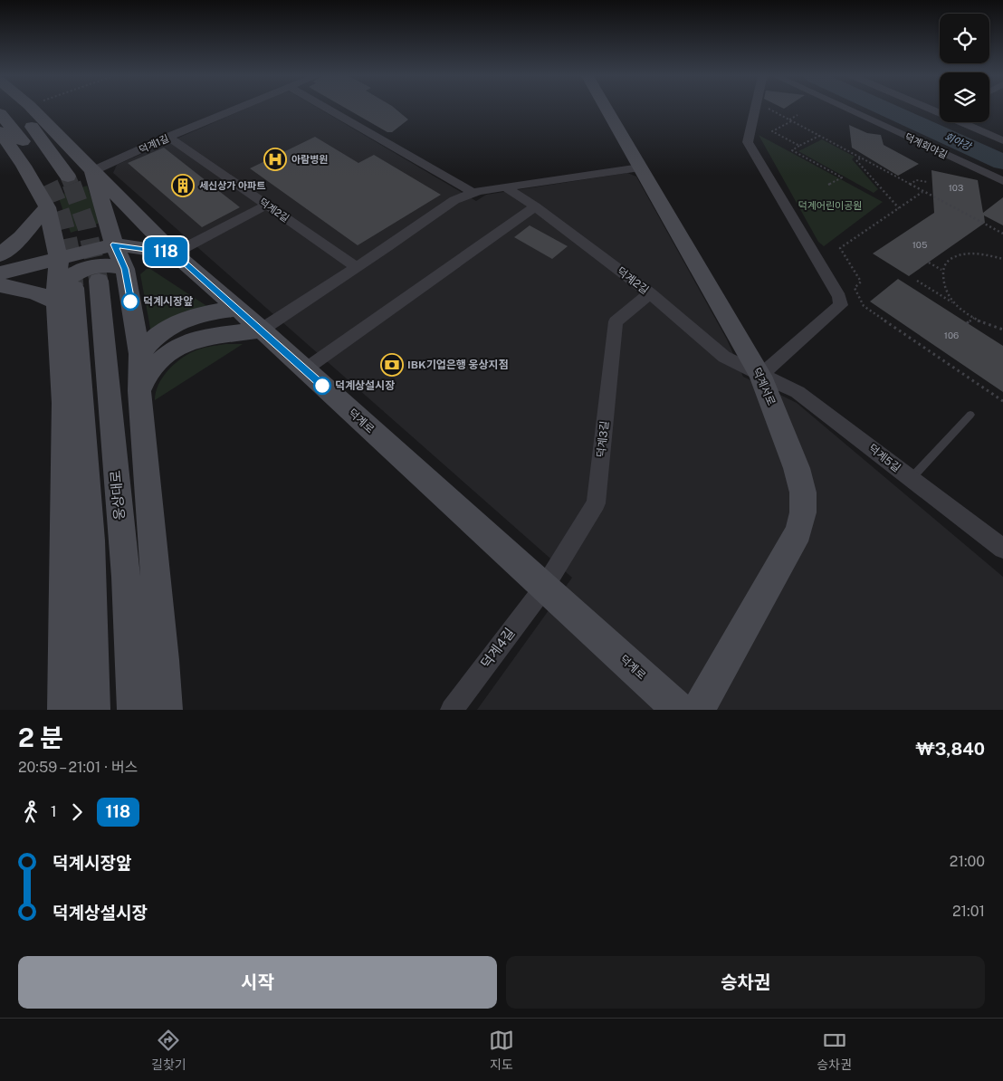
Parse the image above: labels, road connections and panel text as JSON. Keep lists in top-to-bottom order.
{
  "streets": {
    "main road": ["덕계서로", "덕계로", "웅상대로"],
    "street": [
      "덕계1길",
      "덕계회야길",
      "덕계2길",
      "덕계3길",
      "덕계5길",
      "덕계4길"
    ]
  },
  "crossings": [
    ["덕계1길", "덕계2길"],
    ["덕계1길", "덕계로"],
    ["덕계2길", "덕계서로"],
    ["덕계2길", "덕계3길"],
    ["덕계2길", "덕계5길"],
    ["덕계서로", "덕계5길"],
    ["덕계로", "덕계3길"],
    ["덕계로", "덕계4길"],
    ["덕계3길", "덕계4길"]
  ],
  "water": ["회야강"],
  "parks": ["덕계어린이공원"],
  "places": {
    "hospital": ["아람병원"],
    "building": ["세신상가 아파트"],
    "other": ["덕계시장앞", "덕계상설시장"],
    "bank": ["IBK기업은행 웅상지점"]
  },
  "lines": ["bus line 118"],
  "house_numbers": ["103", "105", "106"],
  "page": {
    "on_map": "118",
    "heading": ["2 분", "20:59 – 21:01 · 버스", "₩3,840"],
    "legs": ["1", "118"],
    "list": [
      {
        "name": "덕계시장앞",
        "value": "21:00"
      },
      {
        "name": "덕계상설시장",
        "value": "21:01"
      }
    ],
    "buttons": ["시작", "승차권"],
    "tabs": ["길찾기", "지도", "승차권"]
  }
}
